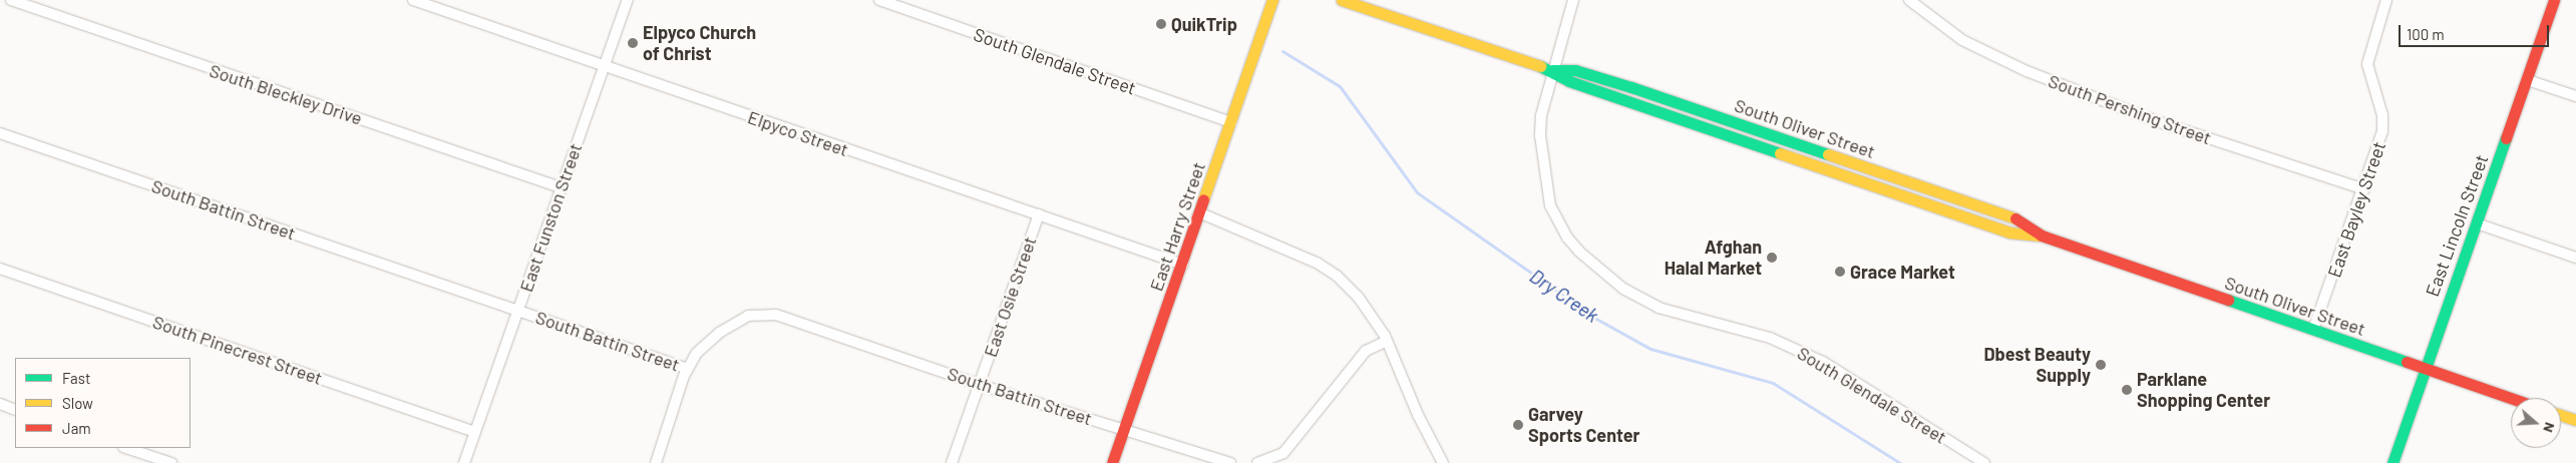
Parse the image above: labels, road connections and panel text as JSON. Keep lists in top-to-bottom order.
{
  "streets": {
    "main road": ["South Oliver Street", "East Lincoln Street", "East Harry Street"],
    "street": [
      "South Glendale Street",
      "South Bleckley Drive",
      "South Pershing Street",
      "Elpyco Street",
      "South Battin Street",
      "East Bayley Street",
      "East Funston Street",
      "East Osie Street",
      "South Pinecrest Street"
    ]
  },
  "crossings": [
    ["South Glendale Street", "South Oliver Street"],
    ["South Glendale Street", "East Harry Street"],
    ["South Bleckley Drive", "East Funston Street"],
    ["South Pershing Street", "East Bayley Street"],
    ["South Oliver Street", "East Bayley Street"],
    ["South Oliver Street", "East Lincoln Street"],
    ["Elpyco Street", "East Funston Street"],
    ["Elpyco Street", "East Harry Street"],
    ["Elpyco Street", "East Osie Street"],
    ["South Battin Street", "East Funston Street"],
    ["South Battin Street", "East Harry Street"],
    ["South Battin Street", "East Osie Street"],
    ["East Funston Street", "South Pinecrest Street"]
  ],
  "water": ["Dry Creek"],
  "places": [
    "QuikTrip",
    "Elpyco Church of Christ",
    "Afghan Halal Market",
    "Grace Market",
    "Dbest Beauty Supply",
    "Parklane Shopping Center",
    "Garvey Sports Center"
  ],
  "legend": ["Fast", "Slow", "Jam"],
  "scale_bar": "100 m",
  "north": "right"
}
